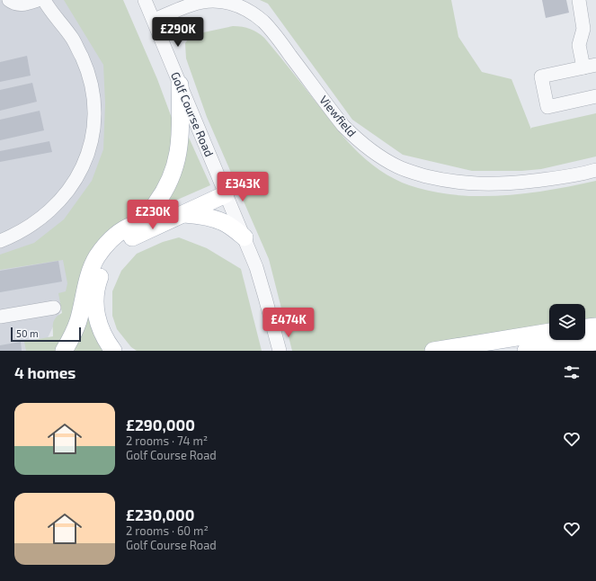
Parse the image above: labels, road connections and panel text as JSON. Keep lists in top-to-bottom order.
{
  "streets": {
    "street": ["Golf Course Road", "Viewfield"]
  },
  "crossings": [
    ["Golf Course Road", "Viewfield"]
  ],
  "scale_bar": "50 m",
  "page": {
    "price": [
      "£290K",
      "£343K",
      "£230K",
      "£474K"
    ],
    "scale": "50 m",
    "heading": "4 homes",
    "list": [
      {
        "name": "£290,000",
        "note": "2 rooms · 74 m² · Golf Course Road"
      },
      {
        "name": "£230,000",
        "note": "2 rooms · 60 m² · Golf Course Road"
      }
    ]
  }
}
